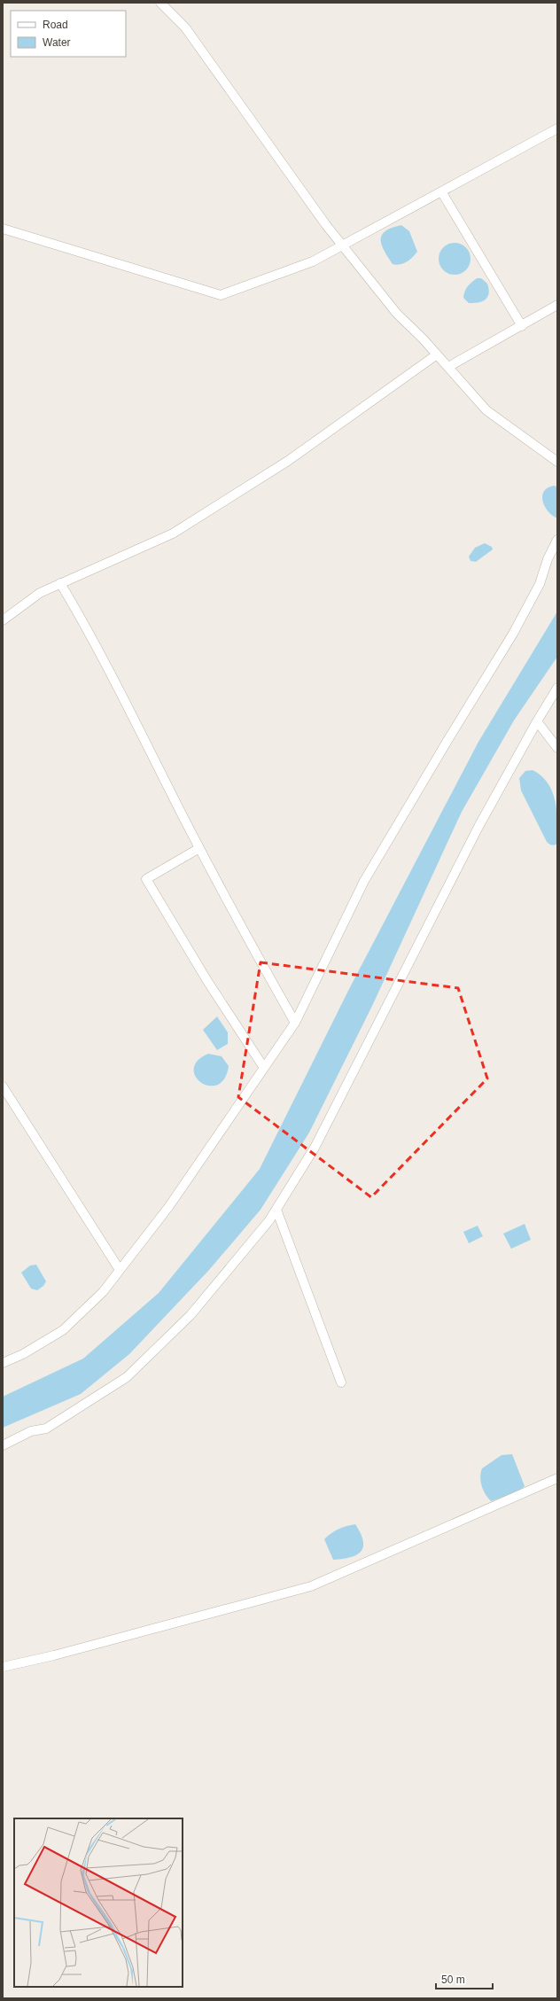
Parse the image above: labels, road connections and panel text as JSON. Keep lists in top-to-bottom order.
{
  "legend": ["Road", "Water"],
  "scale_bar": "50 m"
}
